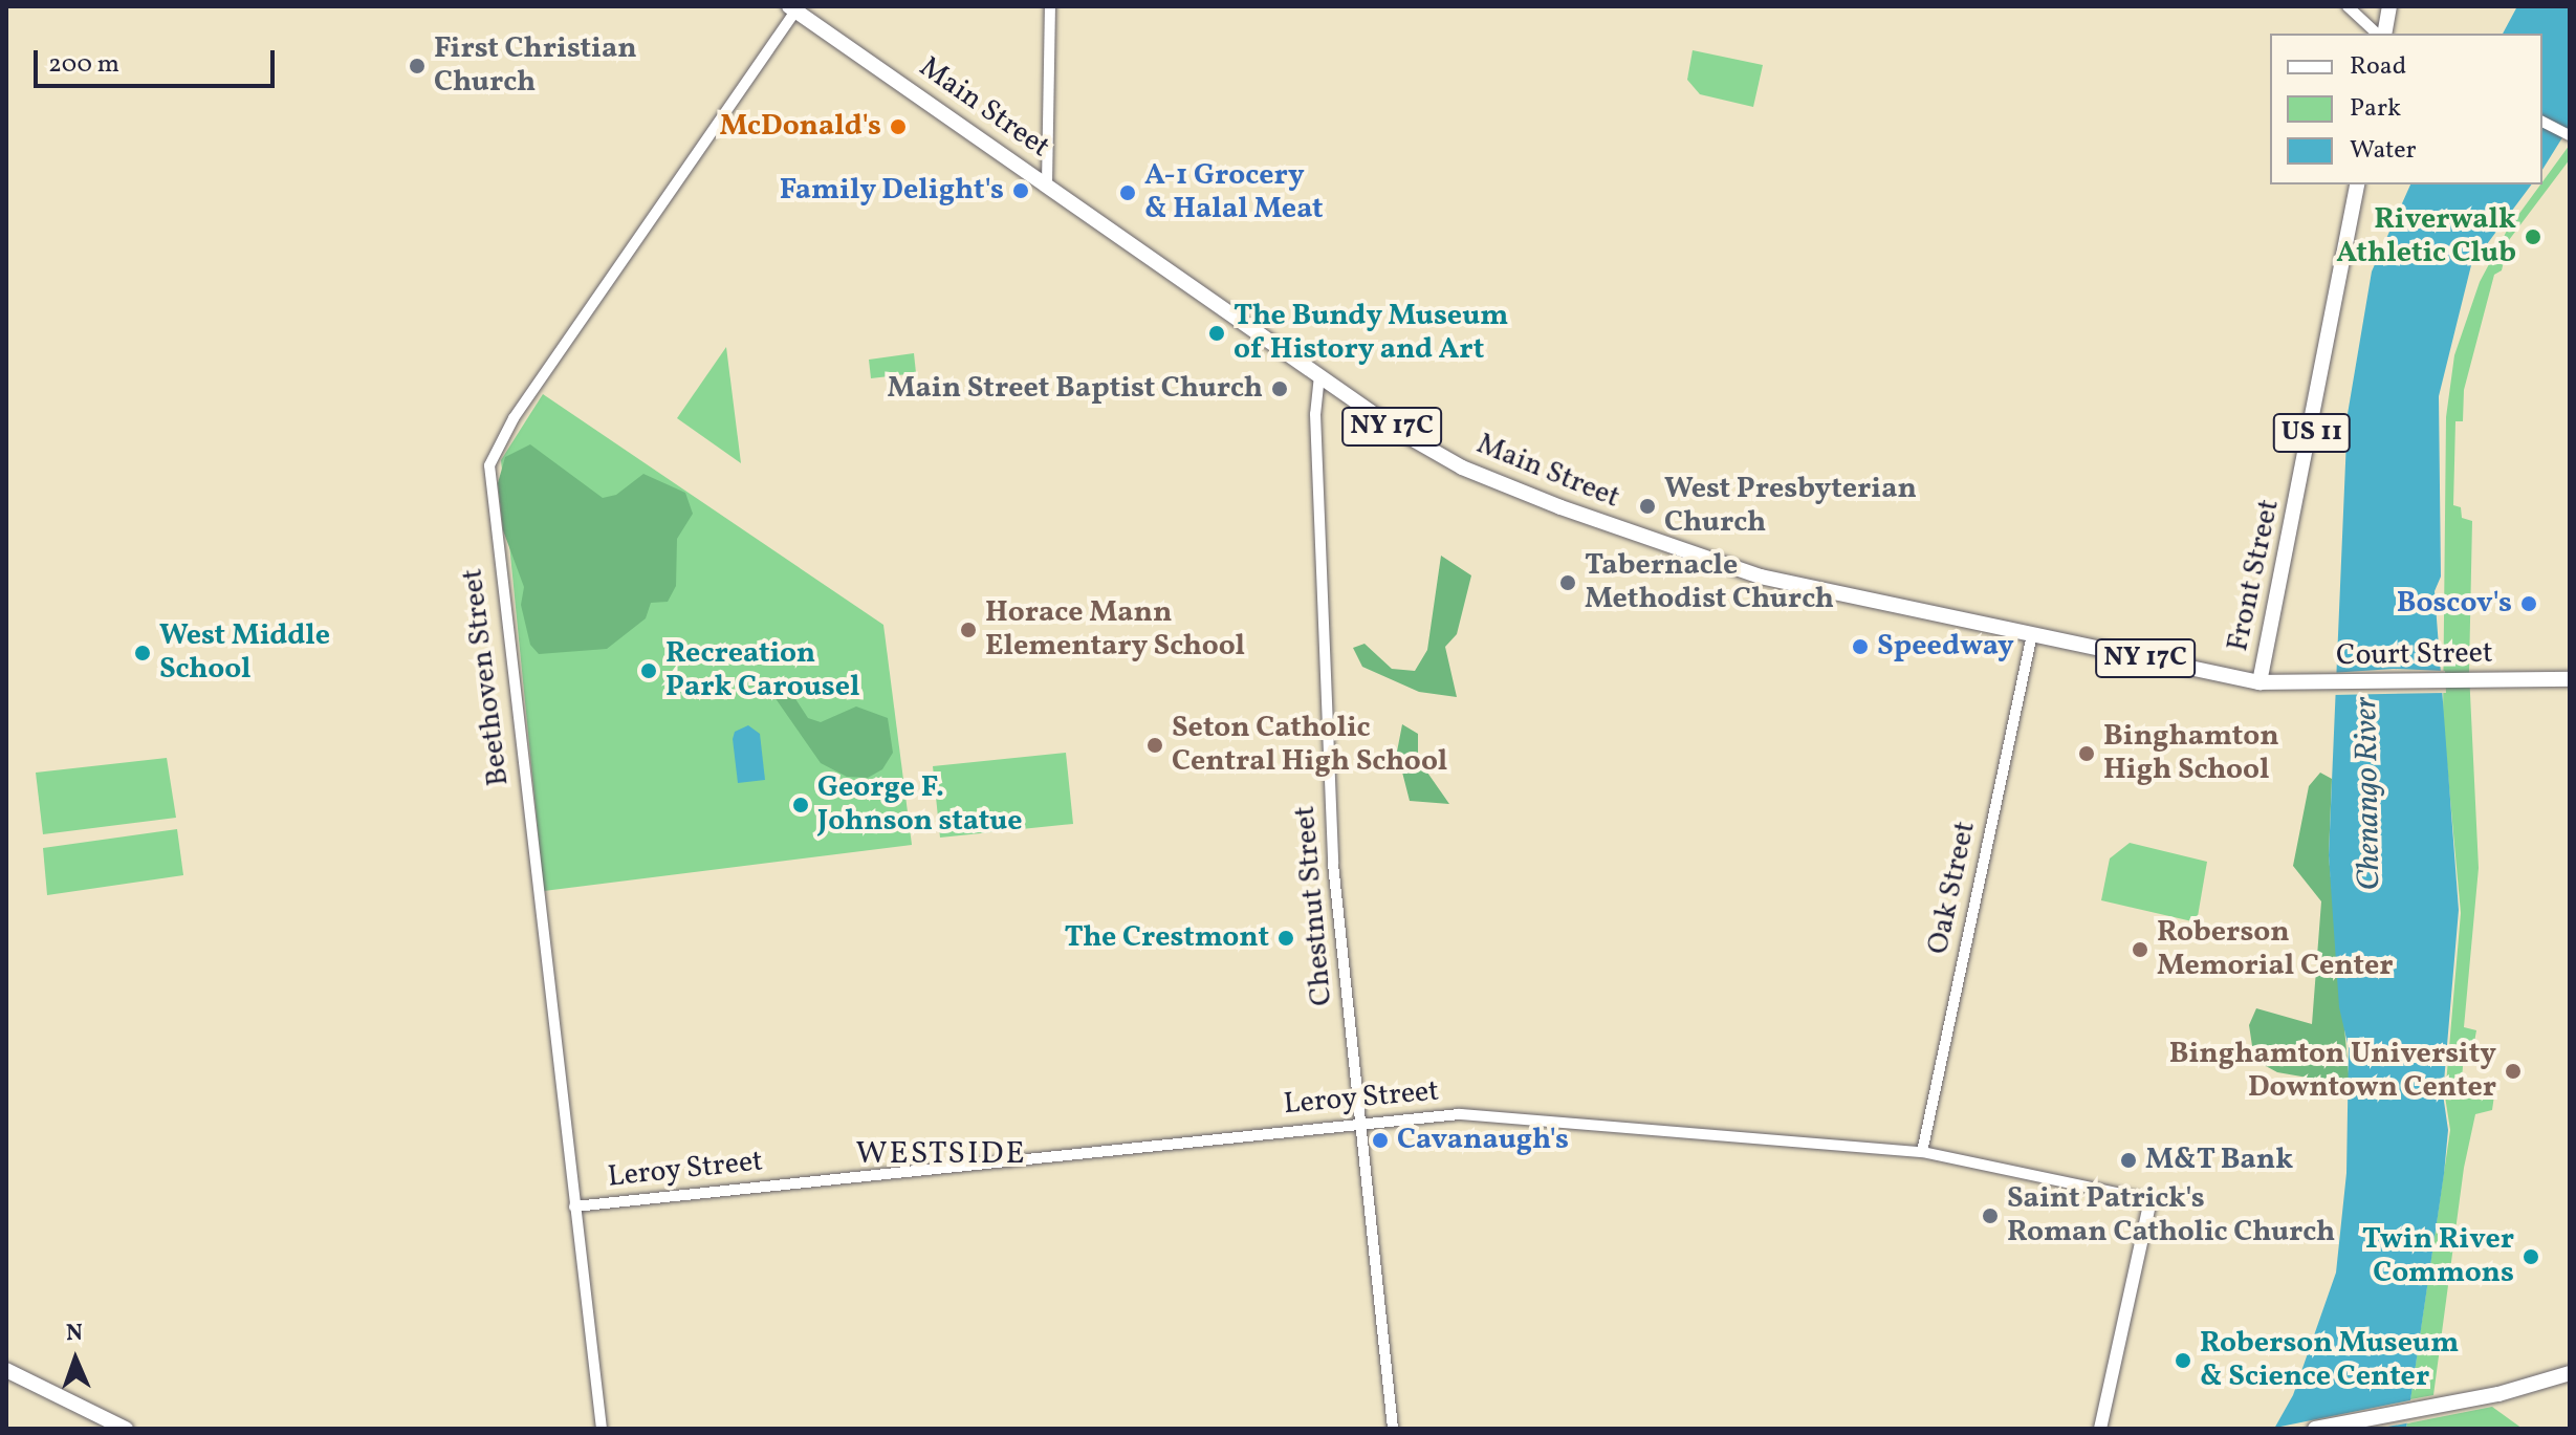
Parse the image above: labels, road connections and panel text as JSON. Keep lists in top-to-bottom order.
{
  "streets": {
    "main road": [
      "Main Street",
      "NY 17C",
      "US 11",
      "Front Street",
      "Court Street"
    ],
    "street": [
      "Beethoven Street",
      "Oak Street",
      "Chestnut Street",
      "Leroy Street"
    ]
  },
  "crossings": [
    ["Main Street", "Front Street"],
    ["Main Street", "Court Street"],
    ["Main Street", "Beethoven Street"],
    ["Main Street", "Oak Street"],
    ["Main Street", "Chestnut Street"],
    ["Front Street", "Court Street"],
    ["Beethoven Street", "Leroy Street"],
    ["Oak Street", "Leroy Street"],
    ["Chestnut Street", "Leroy Street"]
  ],
  "districts": ["WESTSIDE"],
  "water": ["Chenango River"],
  "places": [
    "First Christian Church",
    "McDonald's",
    "Family Delight's",
    "A-1 Grocery & Halal Meat",
    "Riverwalk Athletic Club",
    "The Bundy Museum of History and Art",
    "Main Street Baptist Church",
    "West Presbyterian Church",
    "Tabernacle Methodist Church",
    "Boscov's",
    "Horace Mann Elementary School",
    "Speedway",
    "West Middle School",
    "Recreation Park Carousel",
    "Seton Catholic Central High School",
    "Binghamton High School",
    "George F. Johnson statue",
    "The Crestmont",
    "Roberson Memorial Center",
    "Binghamton University Downtown Center",
    "Cavanaugh's",
    "M&T Bank",
    "Saint Patrick's Roman Catholic Church",
    "Twin River Commons",
    "Roberson Museum & Science Center"
  ],
  "legend": ["Road", "Park", "Water"],
  "scale_bar": "200 m",
  "north": "top"
}
